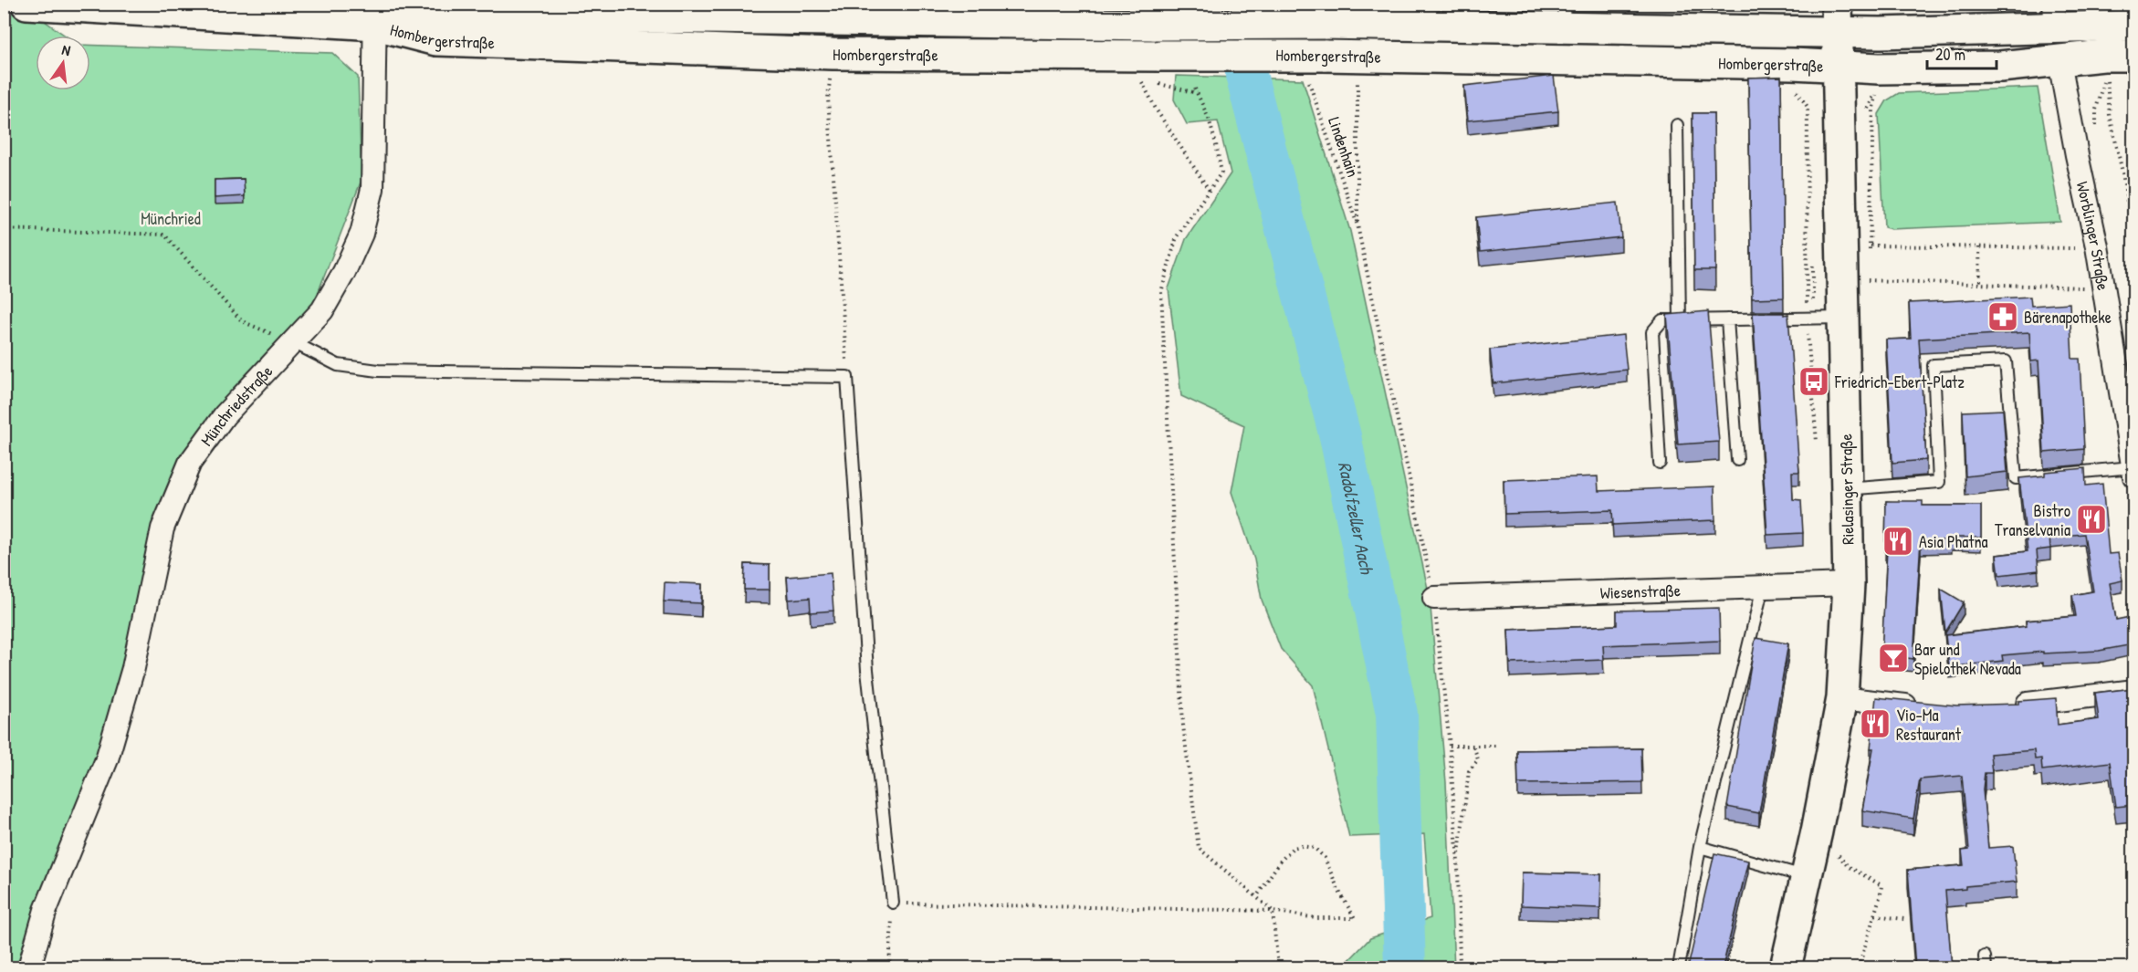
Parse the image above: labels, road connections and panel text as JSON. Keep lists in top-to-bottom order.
{
  "streets": {
    "main road": ["Hombergerstraße", "Rielasinger Straße"],
    "street": ["Worblinger Straße", "Münchriedstraße", "Wiesenstraße"],
    "path": ["Lindenhain"]
  },
  "crossings": [
    ["Hombergerstraße", "Lindenhain"],
    ["Hombergerstraße", "Münchriedstraße"],
    ["Hombergerstraße", "Rielasinger Straße"],
    ["Rielasinger Straße", "Wiesenstraße"]
  ],
  "water": ["Radolfzeller Aach"],
  "parks": ["Münchried"],
  "places": {
    "pharmacy": ["Bärenapotheke"],
    "bus stop": ["Friedrich-Ebert-Platz"],
    "restaurant": ["Bistro Transelvania", "Asia Phatna", "Vio-Ma Restaurant"],
    "bar": ["Bar und Spielothek Nevada"]
  },
  "scale_bar": "20 m",
  "north": "top"
}
